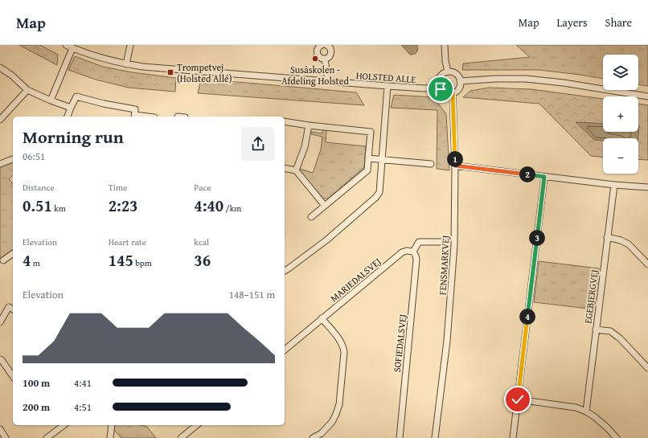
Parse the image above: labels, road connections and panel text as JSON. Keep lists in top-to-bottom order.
{
  "streets": {
    "street": [
      "HOLSTED ALLE",
      "FENSMARKVEJ",
      "MARIEDALSVEJ",
      "EGEBJERGVEJ",
      "SOFIEDALSVEJ"
    ]
  },
  "crossings": [
    ["HOLSTED ALLE", "FENSMARKVEJ"],
    ["MARIEDALSVEJ", "SOFIEDALSVEJ"]
  ],
  "places": {
    "other": ["Susåskolen - Afdeling Holsted"],
    "transit": ["Trompetvej (Holsted Allé)"]
  },
  "page": {
    "header": "Map",
    "nav": ["Map", "Layers", "Share"],
    "map_buttons": ["+", "−"],
    "heading": ["Morning run", "06:51"],
    "pins": [
      "1",
      "2",
      "3",
      "4"
    ],
    "stats": [
      ["Distance", "0.51 km"],
      ["Time", "2:23"],
      ["Pace", "4:40 /km"],
      ["Elevation", "4 m"],
      ["Heart rate", "145 bpm"],
      ["kcal", "36"]
    ],
    "chart": ["Elevation", "148–151 m"],
    "list": [
      {
        "name": "100 m",
        "note": "4:41"
      },
      {
        "name": "200 m",
        "note": "4:51"
      }
    ]
  }
}
